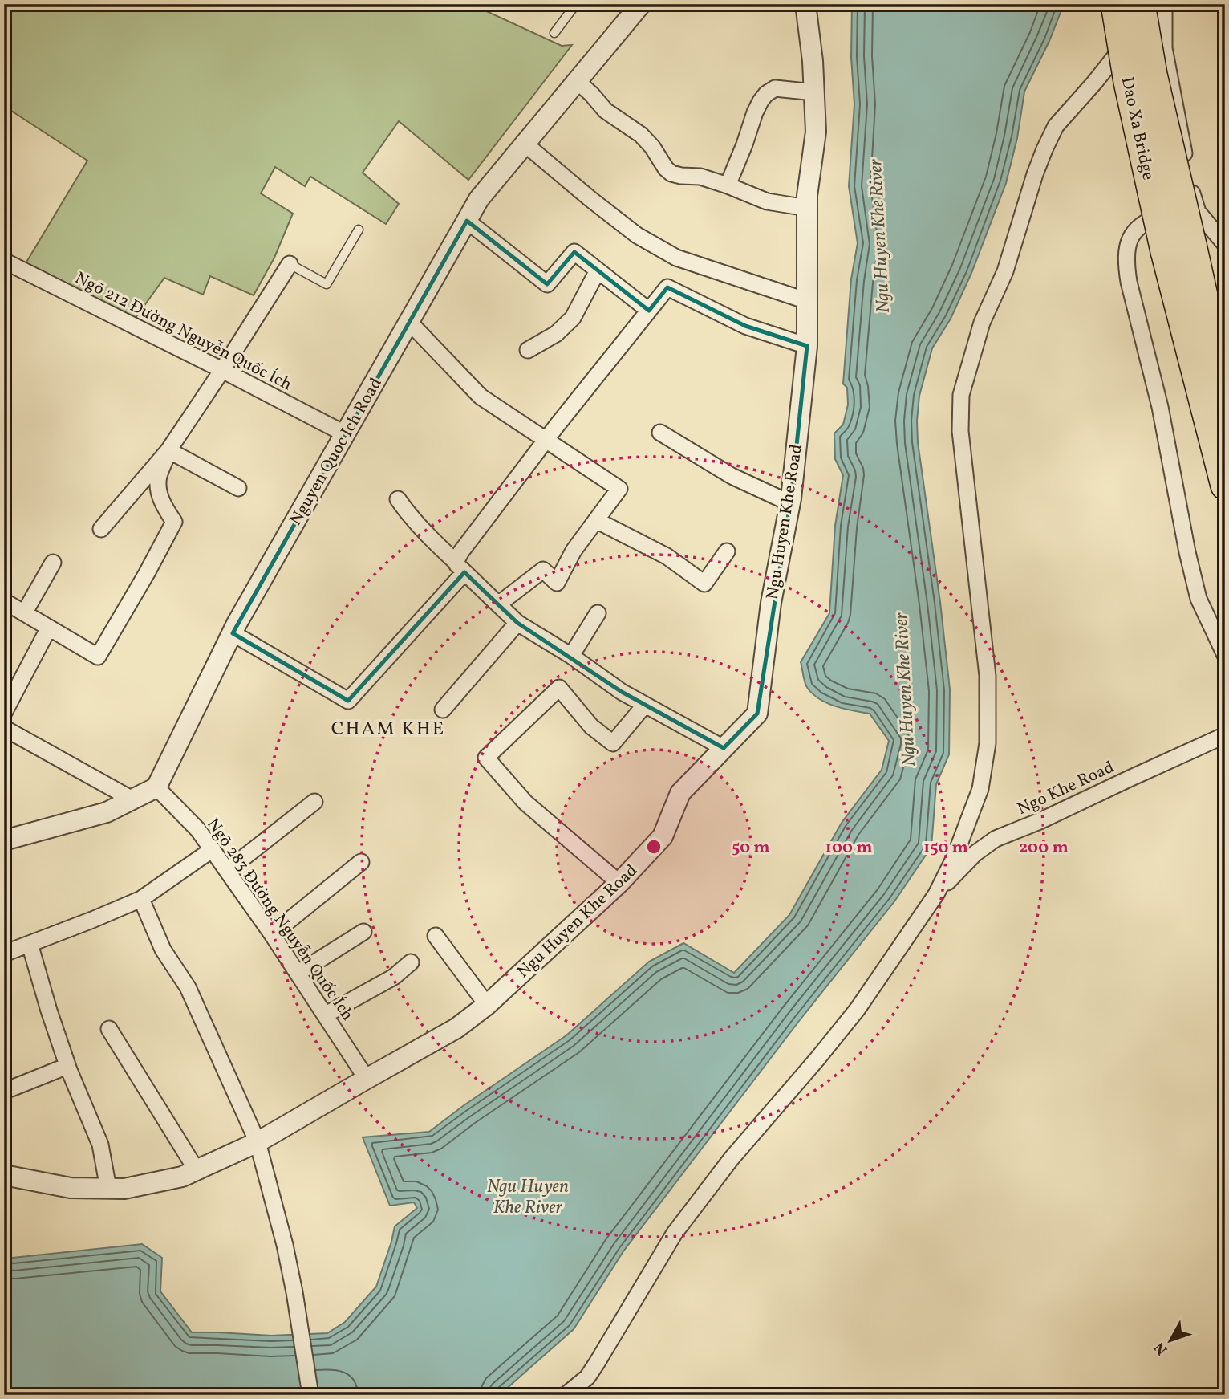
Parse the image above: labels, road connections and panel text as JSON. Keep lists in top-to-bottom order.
{
  "streets": {
    "highway": ["Dao Xa Bridge"],
    "street": [
      "Ngõ 212 Đường Nguyễn Quốc Ích",
      "Nguyen Quoc Ich Road",
      "Ngu Huyen Khe Road",
      "Ngo Khe Road",
      "Ngõ 283 Đường Nguyễn Quốc Ích"
    ]
  },
  "crossings": [
    ["Ngõ 212 Đường Nguyễn Quốc Ích", "Nguyen Quoc Ich Road"],
    ["Nguyen Quoc Ich Road", "Ngõ 283 Đường Nguyễn Quốc Ích"],
    ["Ngu Huyen Khe Road", "Ngõ 283 Đường Nguyễn Quốc Ích"]
  ],
  "districts": ["CHAM KHE"],
  "water": ["Ngu Huyen Khe River"],
  "north": "bottom left",
  "rings": [
    "50 m",
    "100 m",
    "150 m",
    "200 m"
  ]
}
